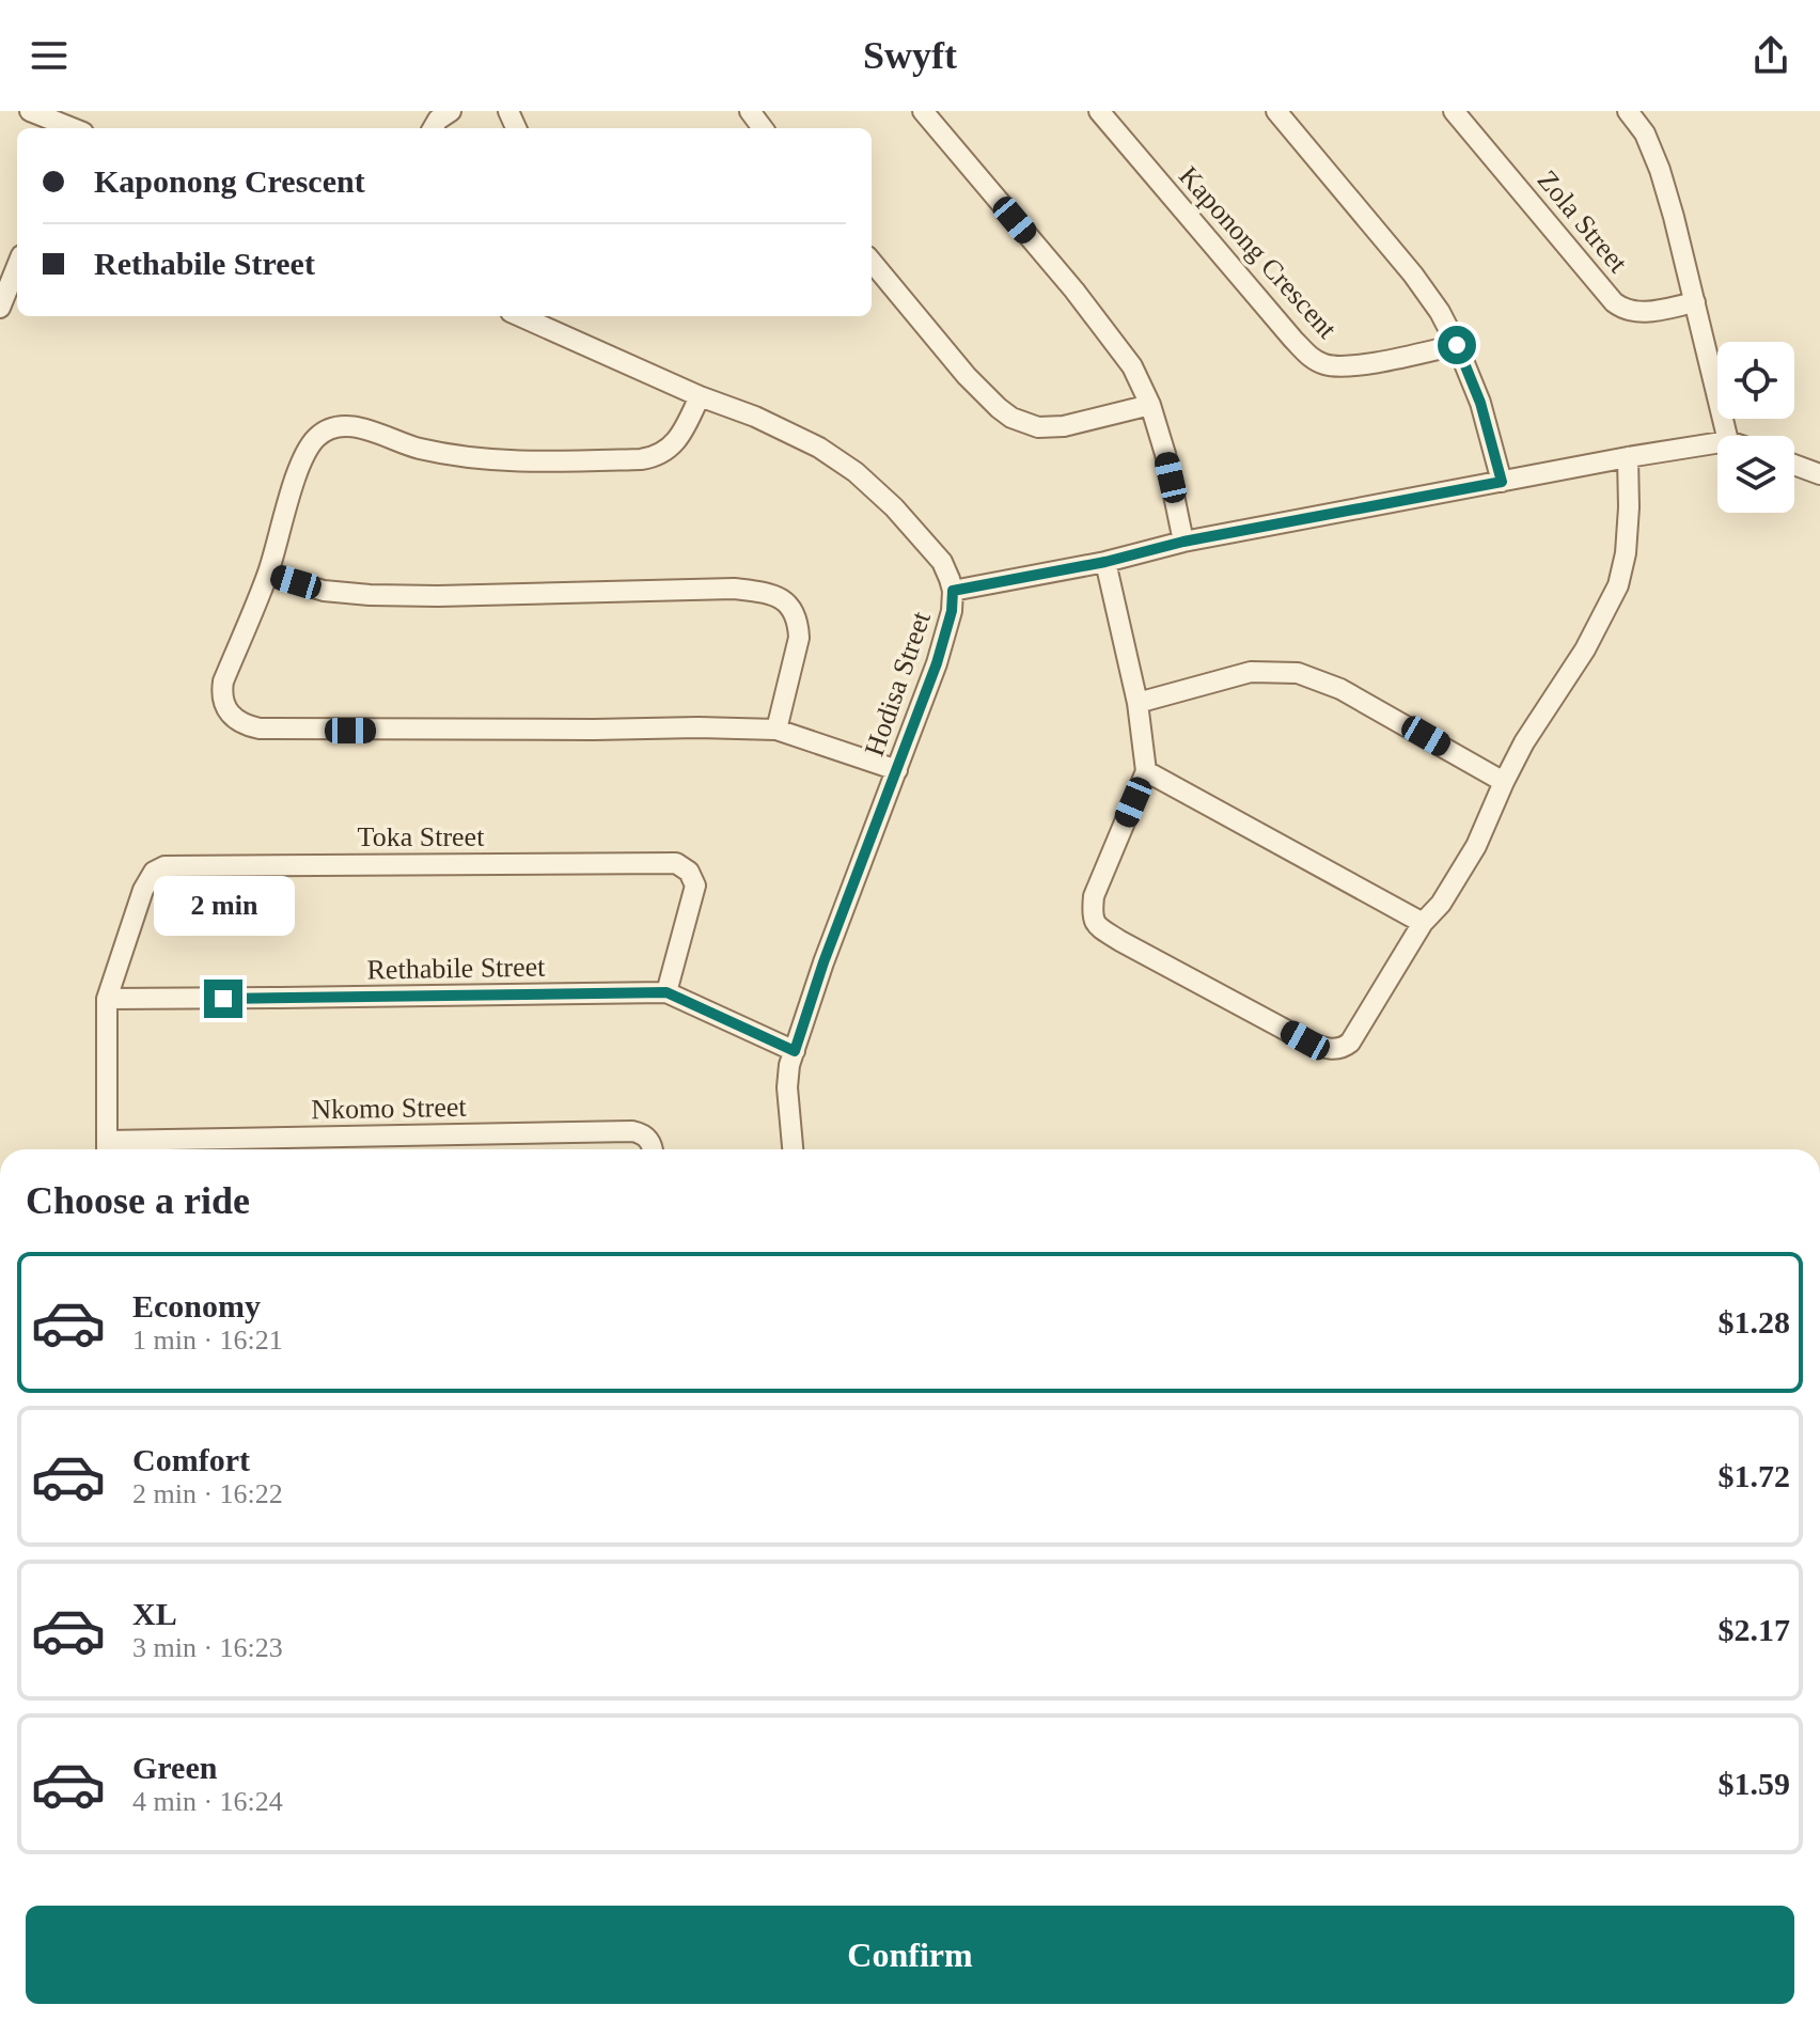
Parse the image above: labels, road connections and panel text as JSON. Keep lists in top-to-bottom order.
{
  "streets": {
    "street": [
      "Zola Street",
      "Kaponong Crescent",
      "Hodisa Street",
      "Toka Street",
      "Rethabile Street",
      "Nkomo Street"
    ]
  },
  "crossings": [
    ["Hodisa Street", "Rethabile Street"],
    ["Toka Street", "Rethabile Street"]
  ],
  "page": {
    "header": "Swyft",
    "banner": ["Kaponong Crescent", "Rethabile Street"],
    "bubble": "2 min",
    "heading": "Choose a ride",
    "list": [
      {
        "name": "Economy",
        "note": "1 min · 16:21",
        "value": "$1.28"
      },
      {
        "name": "Comfort",
        "note": "2 min · 16:22",
        "value": "$1.72"
      },
      {
        "name": "XL",
        "note": "3 min · 16:23",
        "value": "$2.17"
      },
      {
        "name": "Green",
        "note": "4 min · 16:24",
        "value": "$1.59"
      }
    ],
    "buttons": "Confirm"
  }
}
